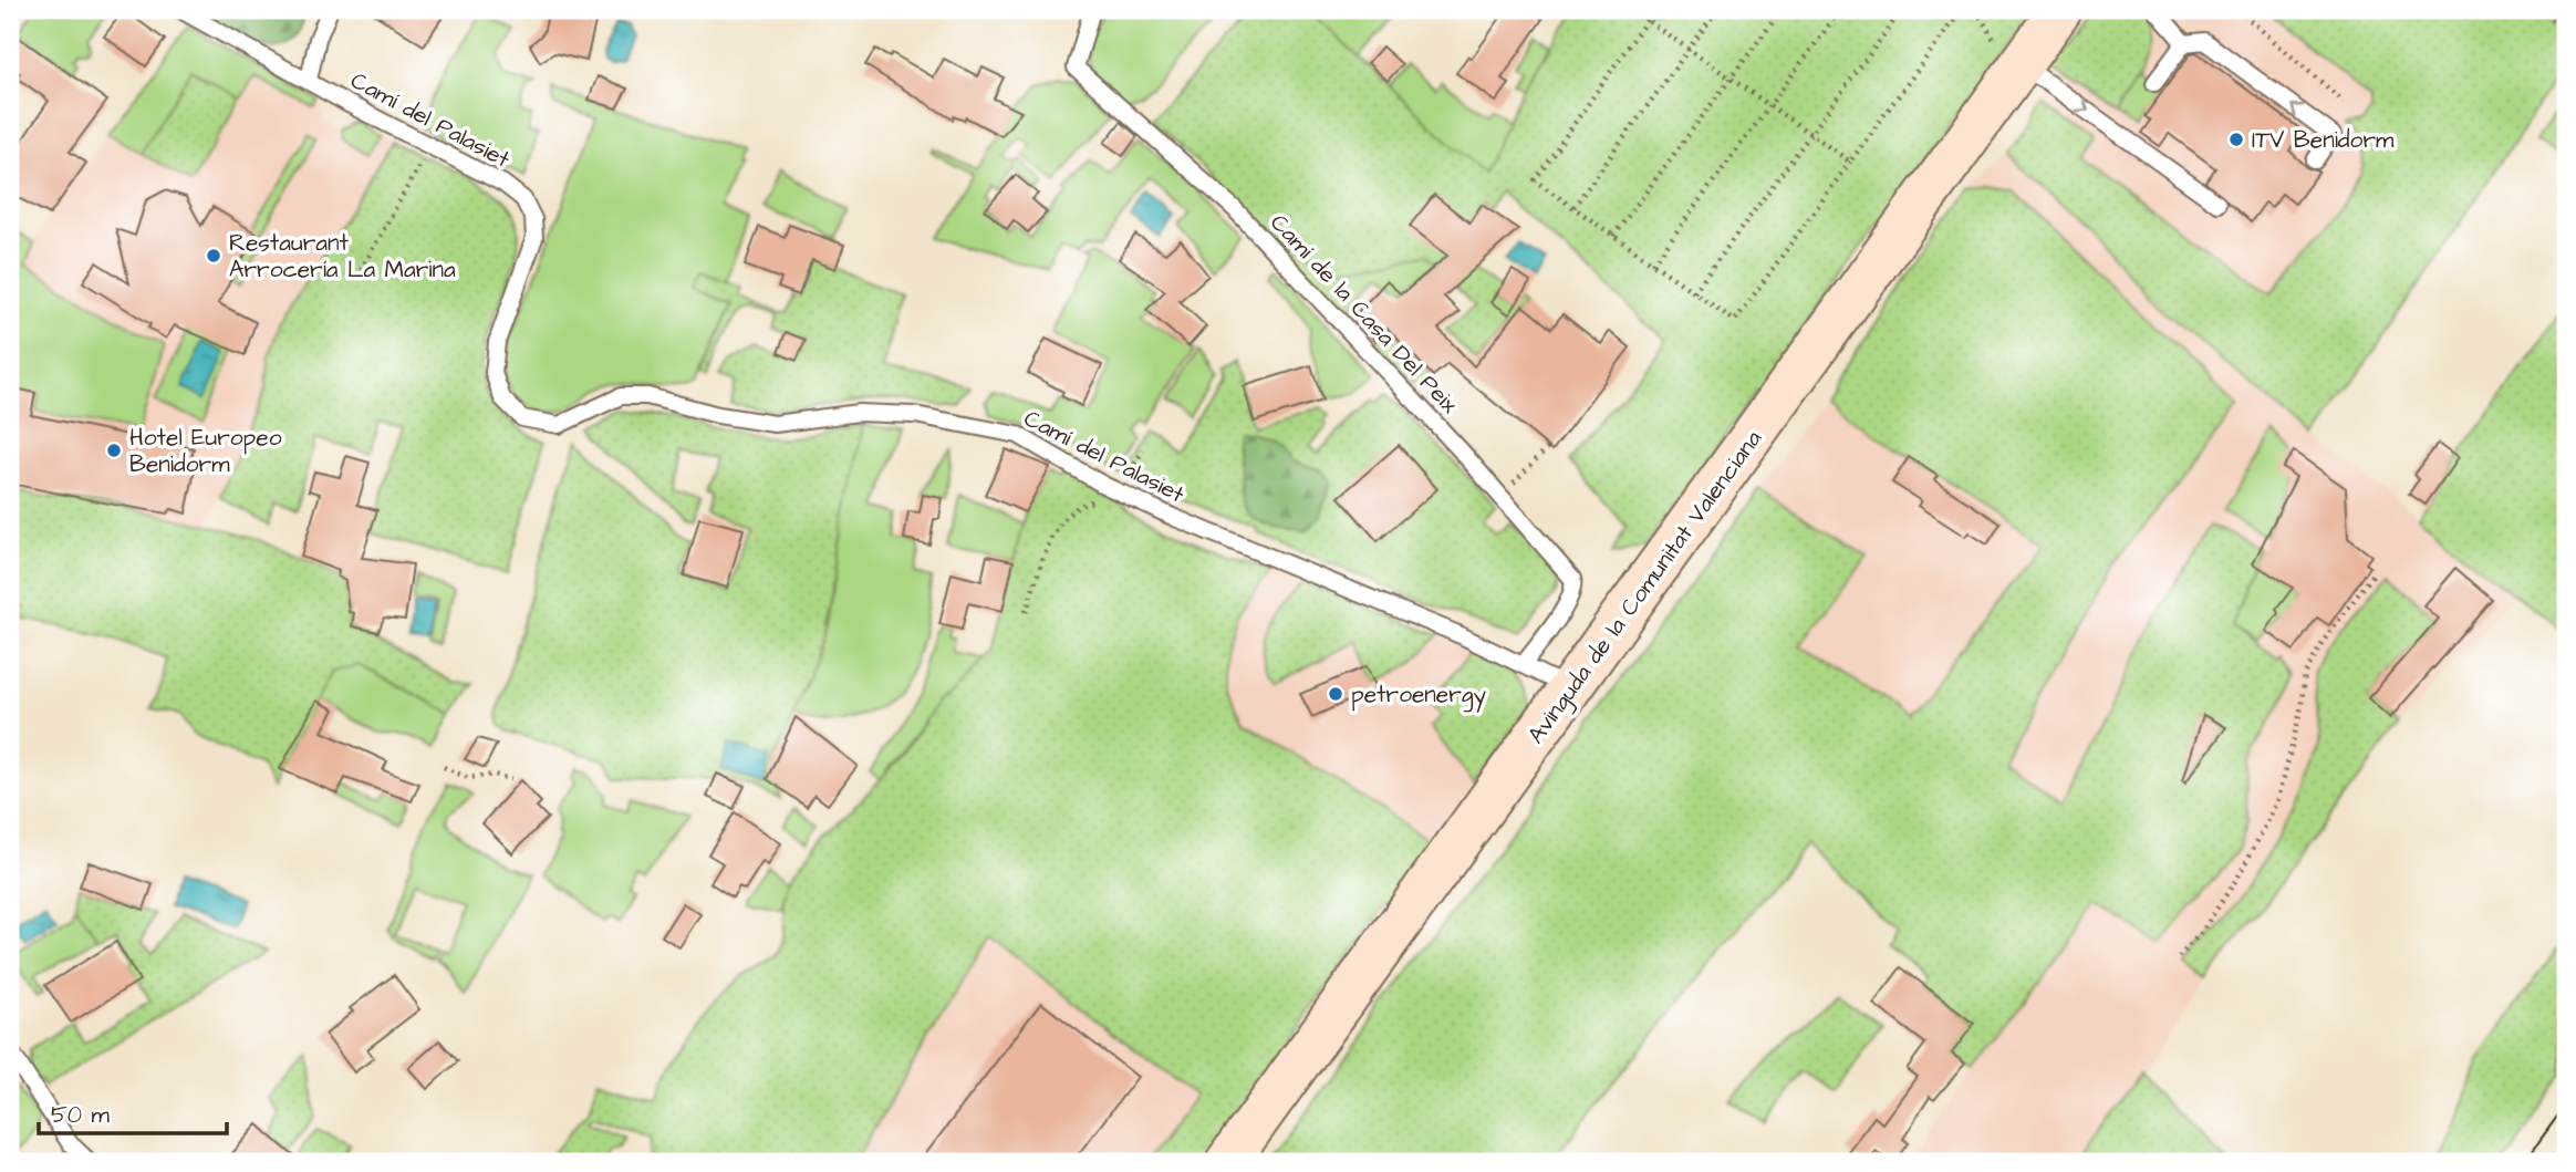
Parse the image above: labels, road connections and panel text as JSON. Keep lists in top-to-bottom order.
{
  "streets": {
    "main road": ["Avinguda de la Comunitat Valenciana"],
    "lane": ["Camí del Palasiet", "Camí de la Casa Del Peix"]
  },
  "crossings": [
    ["Camí del Palasiet", "Camí de la Casa Del Peix"],
    ["Camí del Palasiet", "Avinguda de la Comunitat Valenciana"]
  ],
  "places": [
    "ITV Benidorm",
    "Restaurant Arrocería La Marina",
    "Hotel Europeo Benidorm",
    "petroenergy"
  ],
  "scale_bar": "50 m"
}
